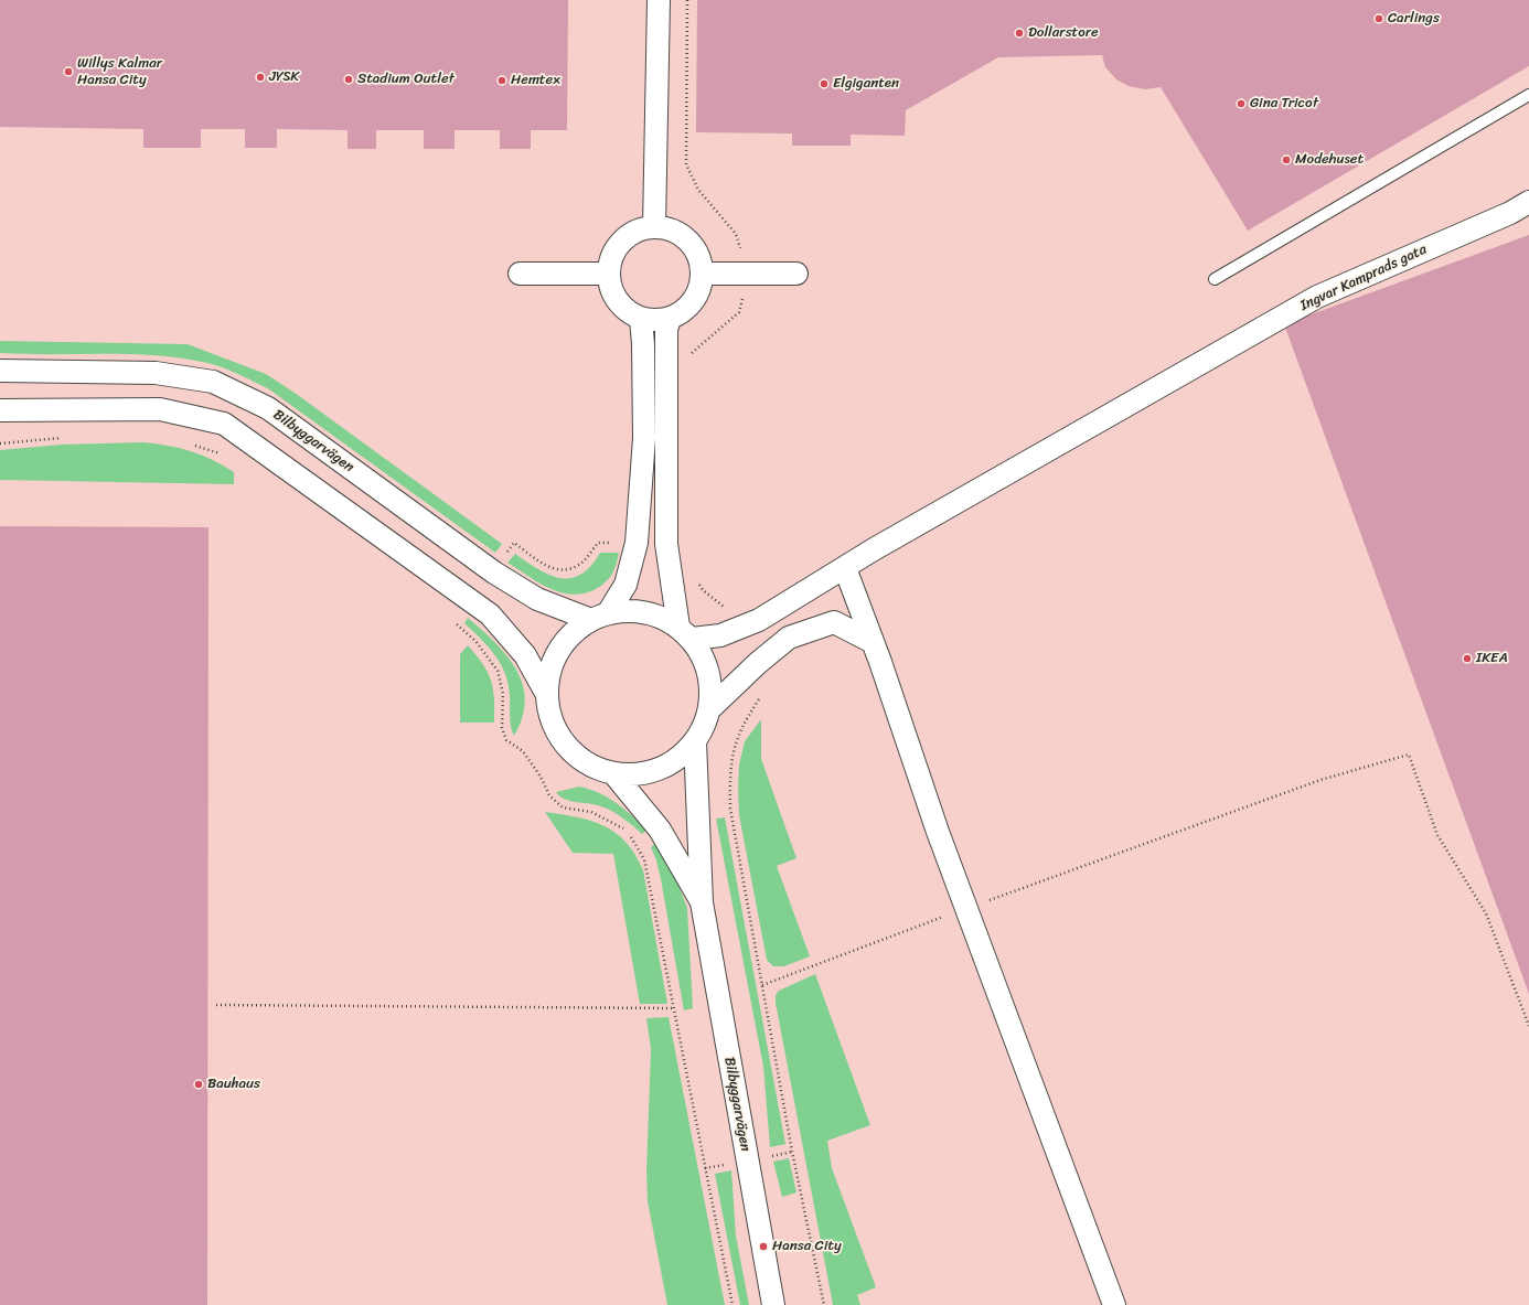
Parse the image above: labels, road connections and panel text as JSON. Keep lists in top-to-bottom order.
{
  "streets": {
    "street": ["Ingvar Kamprads gata", "Bilbyggarvägen"]
  },
  "places": [
    "Carlings",
    "Dollarstore",
    "Willys Kalmar Hansa City",
    "JYSK",
    "Stadium Outlet",
    "Hemtex",
    "Elgiganten",
    "Gina Tricot",
    "Modehuset",
    "IKEA",
    "Bauhaus",
    "Hansa City"
  ]
}
